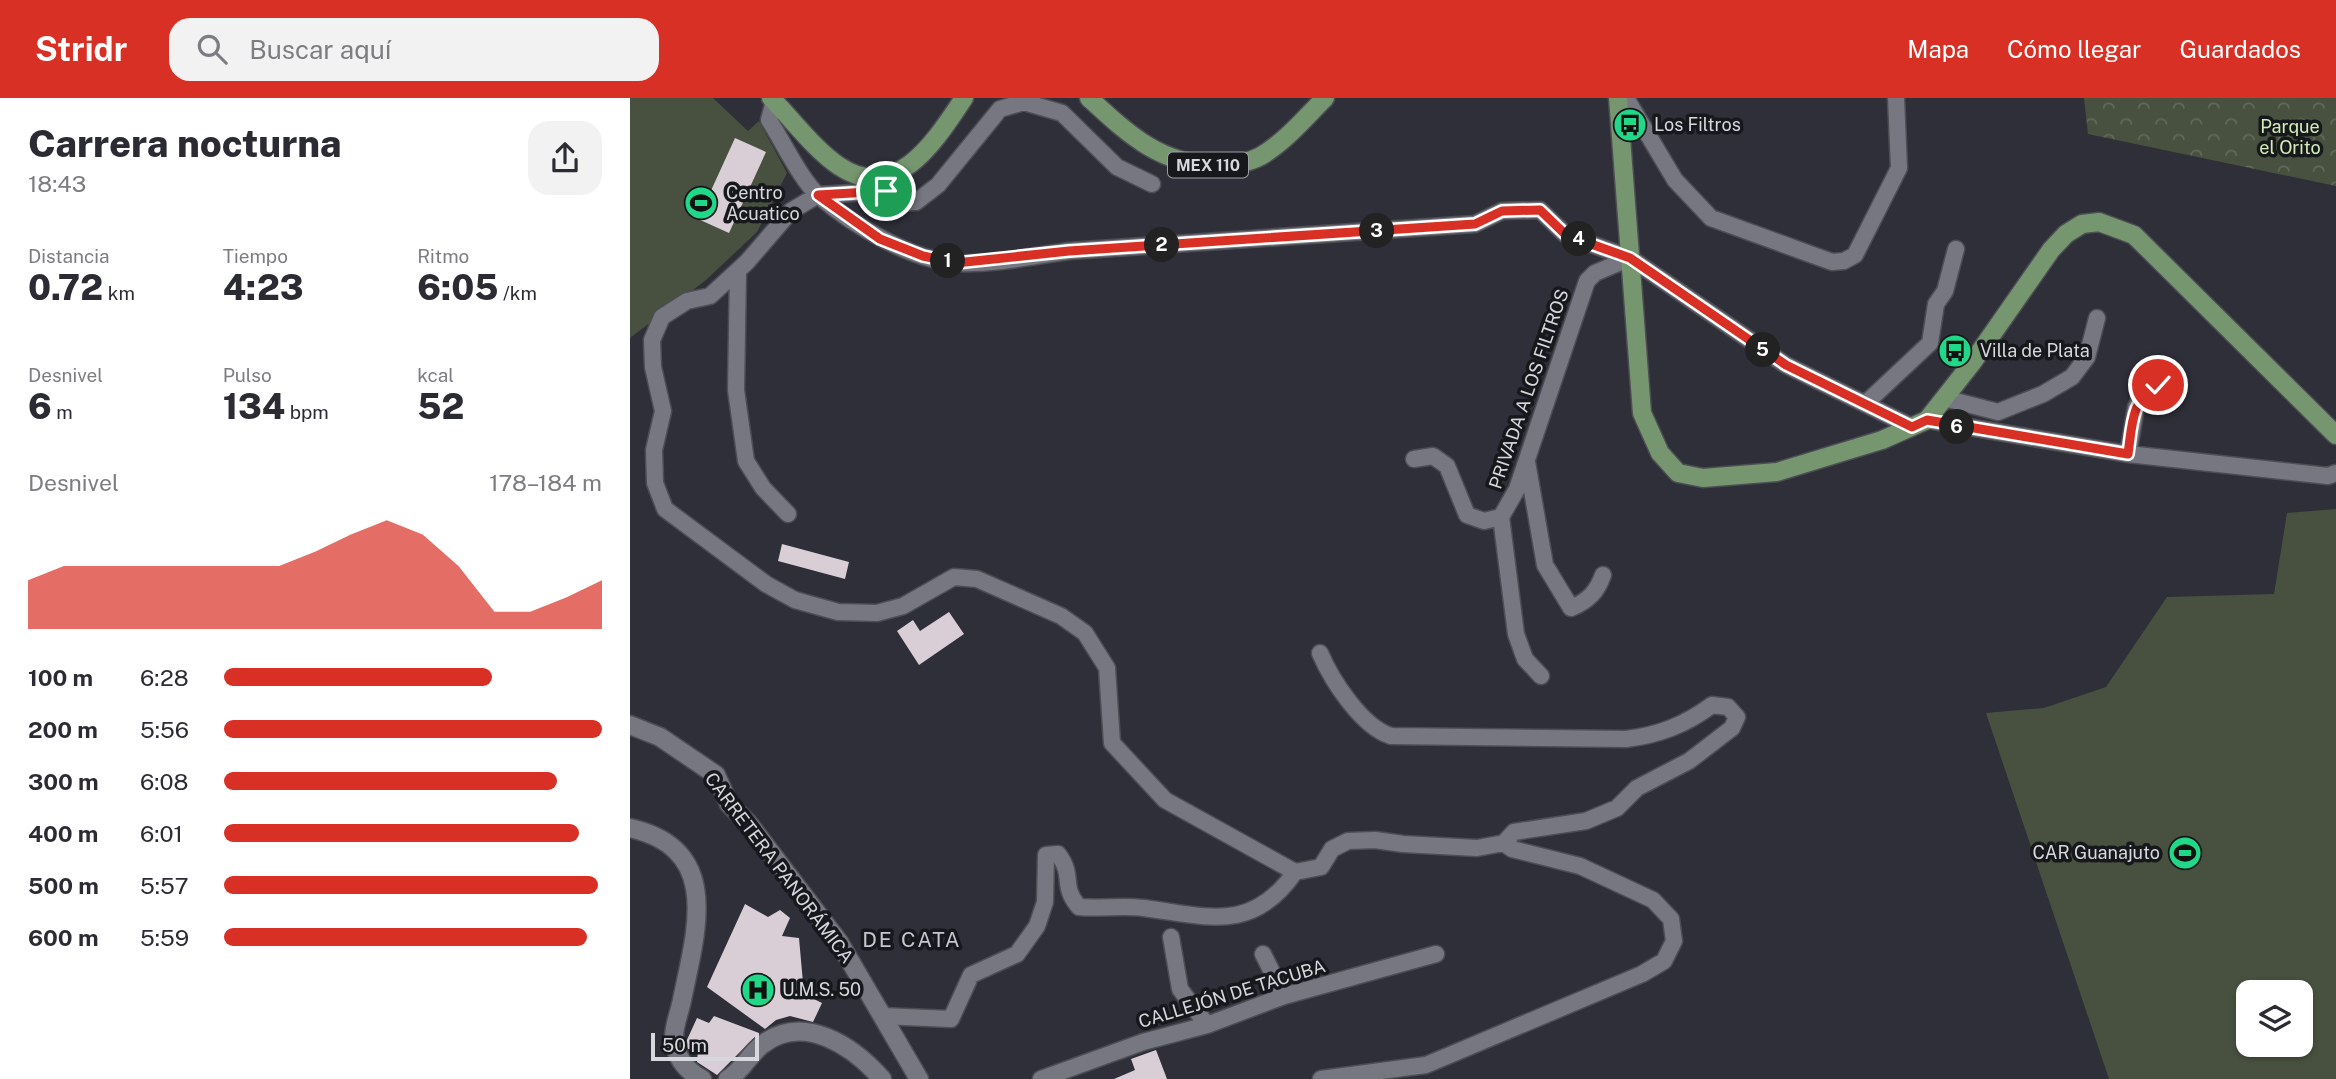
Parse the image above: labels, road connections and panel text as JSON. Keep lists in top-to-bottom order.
{
  "streets": {
    "main road": ["MEX 110"],
    "street": ["PRIVADA A LOS FILTROS", "CARRETERA PANORÁMICA", "CALLEJÓN DE TACUBA"]
  },
  "districts": ["DE CATA"],
  "parks": ["Parque el Orito"],
  "places": {
    "bus stop": ["Los Filtros", "Villa de Plata"],
    "sports": ["Centro Acuatico", "CAR Guanajuto"],
    "hospital": ["U.M.S. 50"]
  },
  "scale_bar": "50 m",
  "page": {
    "header": "Stridr",
    "search": "Buscar aquí",
    "nav": ["Mapa", "Cómo llegar", "Guardados"],
    "heading": ["Carrera nocturna", "18:43"],
    "pins": [
      "3",
      "4",
      "2",
      "1",
      "5",
      "6"
    ],
    "stats": [
      ["Distancia", "0.72 km"],
      ["Tiempo", "4:23"],
      ["Ritmo", "6:05 /km"],
      ["Desnivel", "6 m"],
      ["Pulso", "134 bpm"],
      ["kcal", "52"]
    ],
    "chart": ["Desnivel", "178–184 m"],
    "list": [
      {
        "name": "100 m",
        "note": "6:28"
      },
      {
        "name": "200 m",
        "note": "5:56"
      },
      {
        "name": "300 m",
        "note": "6:08"
      },
      {
        "name": "400 m",
        "note": "6:01"
      },
      {
        "name": "500 m",
        "note": "5:57"
      },
      {
        "name": "600 m",
        "note": "5:59"
      }
    ],
    "scale": "50 m"
  }
}
